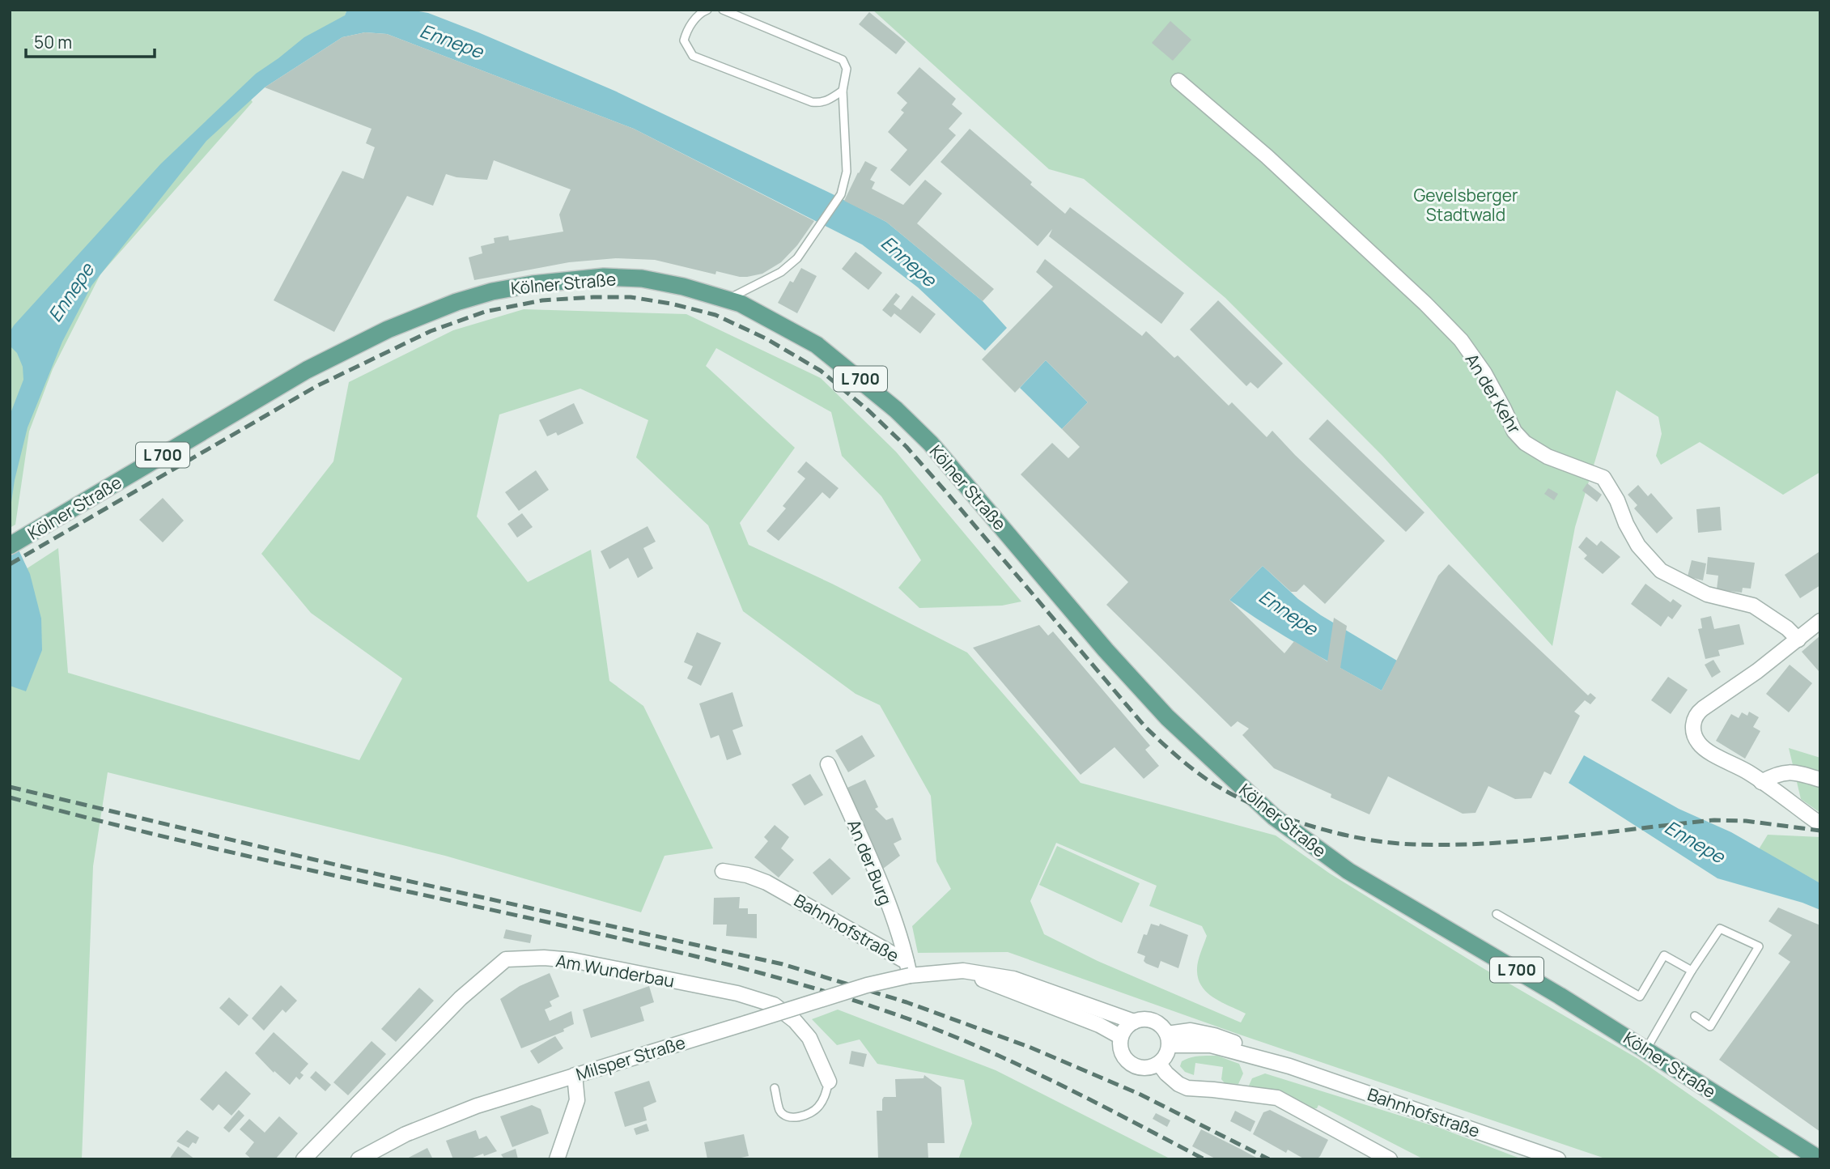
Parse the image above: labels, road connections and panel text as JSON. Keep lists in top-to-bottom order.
{
  "streets": {
    "main road": ["Kölner Straße", "L 700"],
    "street": [
      "An der Kehr",
      "An der Burg",
      "Bahnhofstraße",
      "Am Wunderbau",
      "Milsper Straße"
    ]
  },
  "crossings": [
    ["An der Burg", "Bahnhofstraße"],
    ["An der Burg", "Milsper Straße"],
    ["Bahnhofstraße", "Milsper Straße"]
  ],
  "water": ["Ennepe"],
  "parks": ["Gevelsberger Stadtwald"],
  "scale_bar": "50 m"
}
